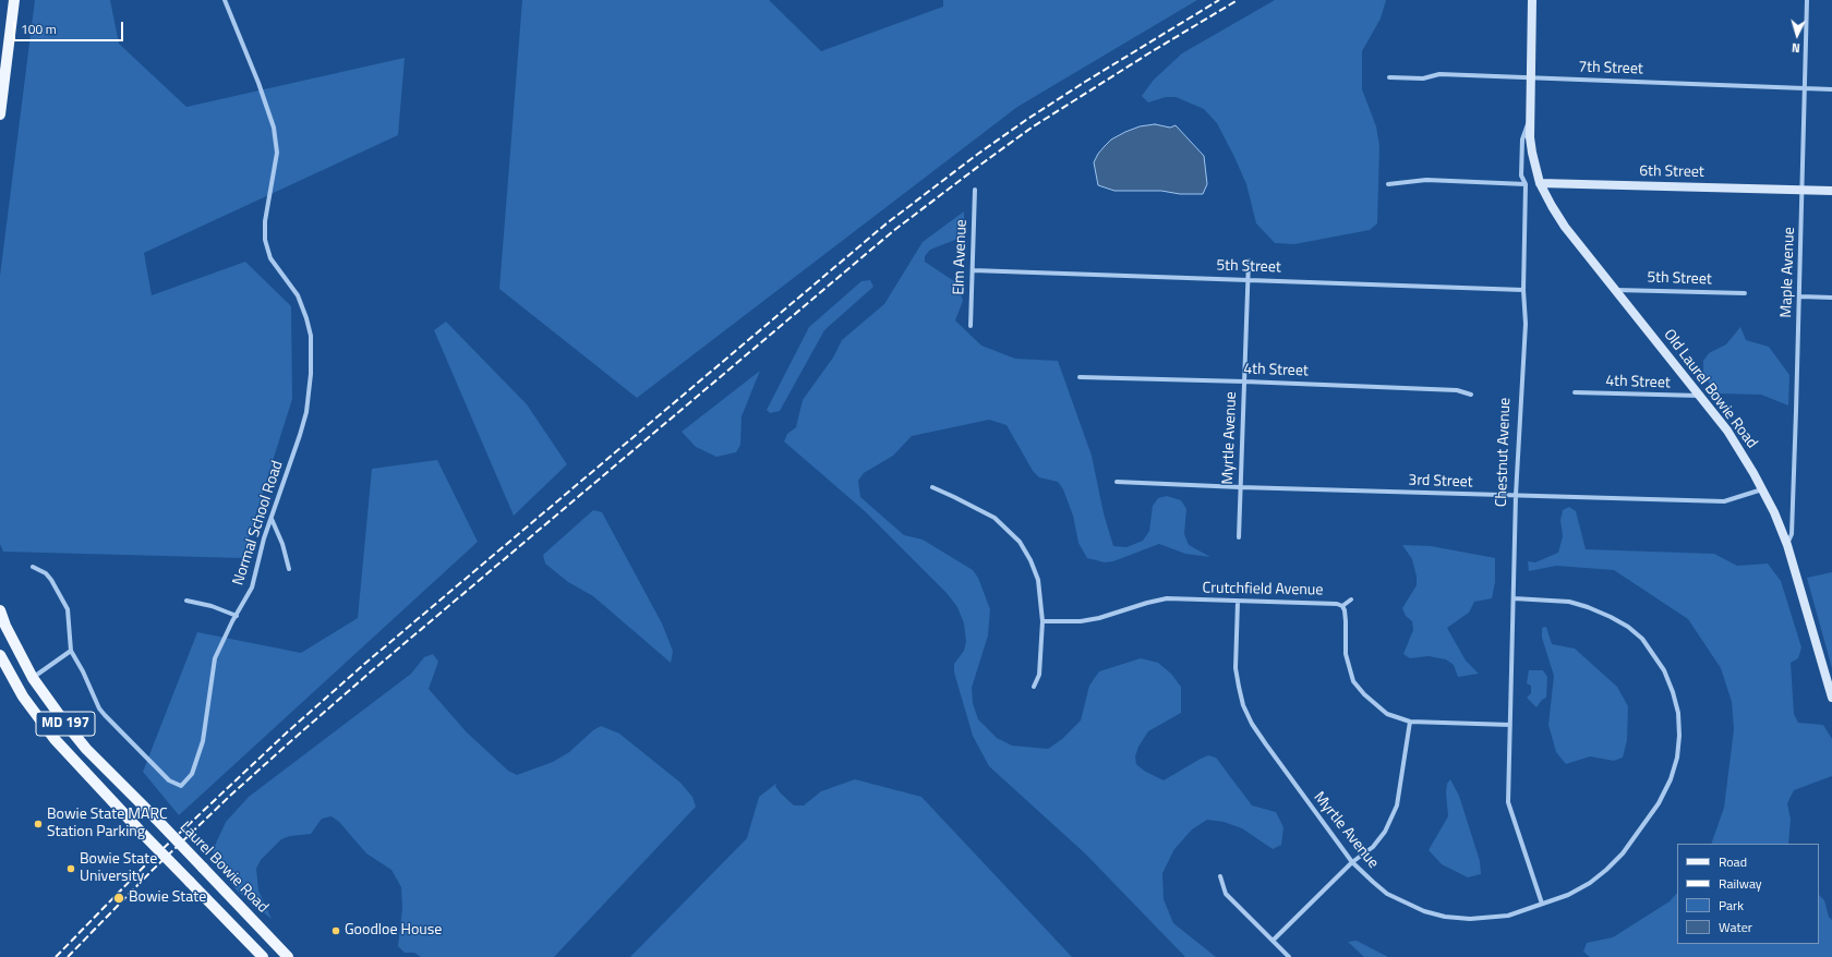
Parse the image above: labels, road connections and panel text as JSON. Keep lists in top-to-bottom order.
{
  "streets": {
    "main road": ["MD 197", "Laurel Bowie Road"],
    "street": [
      "7th Street",
      "6th Street",
      "Elm Avenue",
      "5th Street",
      "Maple Avenue",
      "4th Street",
      "Old Laurel Bowie Road",
      "Myrtle Avenue",
      "Chestnut Avenue",
      "3rd Street",
      "Normal School Road",
      "Crutchfield Avenue"
    ]
  },
  "crossings": [
    ["7th Street", "Maple Avenue"],
    ["7th Street", "Chestnut Avenue"],
    ["6th Street", "Maple Avenue"],
    ["6th Street", "Old Laurel Bowie Road"],
    ["Elm Avenue", "5th Street"],
    ["5th Street", "Old Laurel Bowie Road"],
    ["5th Street", "Myrtle Avenue"],
    ["5th Street", "Chestnut Avenue"],
    ["Maple Avenue", "Old Laurel Bowie Road"],
    ["4th Street", "Old Laurel Bowie Road"],
    ["4th Street", "Myrtle Avenue"],
    ["Old Laurel Bowie Road", "Chestnut Avenue"],
    ["Old Laurel Bowie Road", "3rd Street"],
    ["Myrtle Avenue", "Chestnut Avenue"],
    ["Myrtle Avenue", "3rd Street"],
    ["Myrtle Avenue", "Crutchfield Avenue"],
    ["Chestnut Avenue", "3rd Street"],
    ["Chestnut Avenue", "Crutchfield Avenue"]
  ],
  "places": [
    "Bowie State MARC Station Parking",
    "Bowie State University",
    "Bowie State",
    "Goodloe House"
  ],
  "legend": [
    "Road",
    "Railway",
    "Park",
    "Water"
  ],
  "scale_bar": "100 m",
  "north": "bottom"
}
